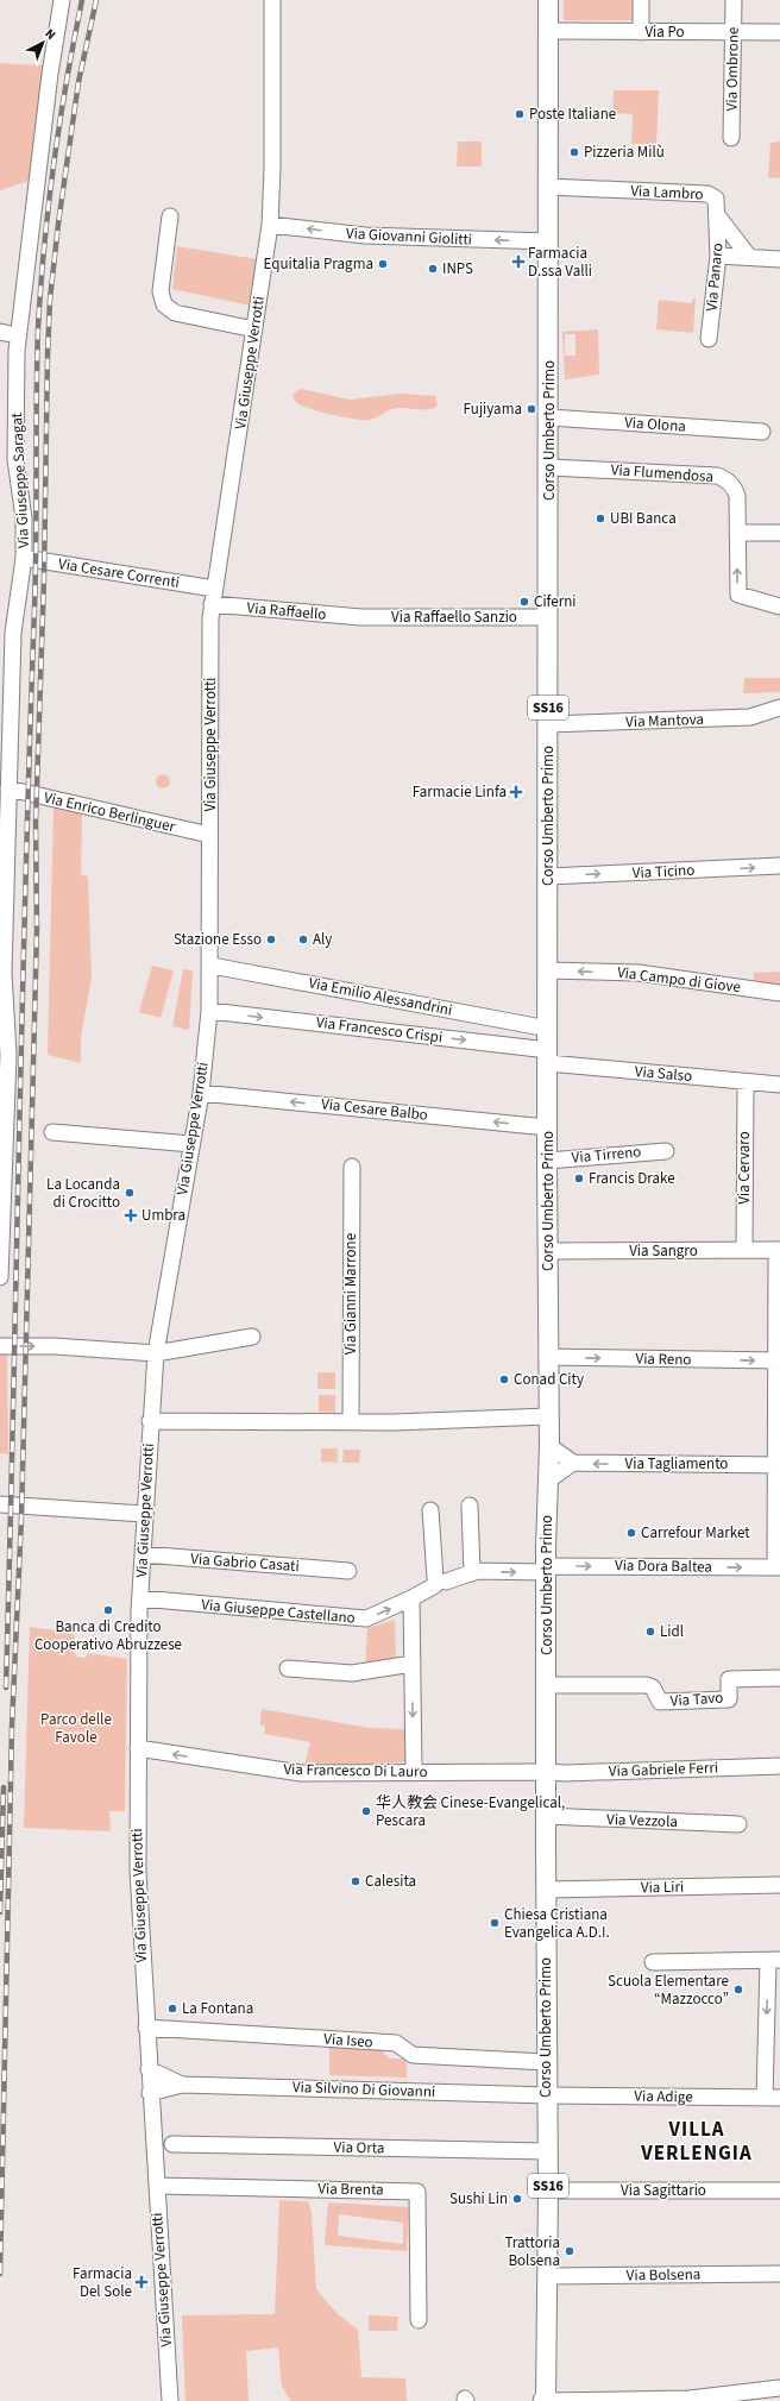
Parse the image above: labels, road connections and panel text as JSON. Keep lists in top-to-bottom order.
{
  "streets": {
    "main road": ["Corso Umberto Primo", "SS16"],
    "street": [
      "Via Po",
      "Via Ombrone",
      "Via Lambro",
      "Via Giovanni Giolitti",
      "Via Panaro",
      "Via Giuseppe Verrotti",
      "Via Olona",
      "Via Flumendosa",
      "Via Giuseppe Saragat",
      "Via Cesare Correnti",
      "Via Raffaello",
      "Via Raffaello Sanzio",
      "Via Mantova",
      "Via Enrico Berlinguer",
      "Via Ticino",
      "Via Campo di Giove",
      "Via Emilio Alessandrini",
      "Via Francesco Crispi",
      "Via Salso",
      "Via Cesare Balbo",
      "Via Tirreno",
      "Via Cervaro",
      "Via Sangro",
      "Via Gianni Marrone",
      "Via Reno",
      "Via Tagliamento",
      "Via Gabrio Casati",
      "Via Dora Baltea",
      "Via Giuseppe Castellano",
      "Via Tavo",
      "Via Gabriele Ferri",
      "Via Francesco Di Lauro",
      "Via Vezzola",
      "Via Liri",
      "Via Iseo",
      "Via Silvino Di Giovanni",
      "Via Adige",
      "Via Orta",
      "Via Brenta",
      "Via Sagittario",
      "Via Bolsena"
    ]
  },
  "crossings": [
    ["Via Po", "Via Ombrone"],
    ["Via Po", "Corso Umberto Primo"],
    ["Via Lambro", "Via Panaro"],
    ["Via Lambro", "Corso Umberto Primo"],
    ["Via Giovanni Giolitti", "Via Giuseppe Verrotti"],
    ["Via Giovanni Giolitti", "Corso Umberto Primo"],
    ["Via Giuseppe Verrotti", "Via Cesare Correnti"],
    ["Via Giuseppe Verrotti", "Via Raffaello"],
    ["Via Giuseppe Verrotti", "Via Enrico Berlinguer"],
    ["Via Giuseppe Verrotti", "Via Emilio Alessandrini"],
    ["Via Giuseppe Verrotti", "Via Francesco Crispi"],
    ["Via Giuseppe Verrotti", "Via Cesare Balbo"],
    ["Via Giuseppe Verrotti", "Via Gabrio Casati"],
    ["Via Giuseppe Verrotti", "Via Giuseppe Castellano"],
    ["Via Giuseppe Verrotti", "Via Francesco Di Lauro"],
    ["Via Giuseppe Verrotti", "Via Iseo"],
    ["Via Giuseppe Verrotti", "Via Silvino Di Giovanni"],
    ["Via Giuseppe Verrotti", "Via Brenta"],
    ["Via Olona", "Corso Umberto Primo"],
    ["Corso Umberto Primo", "Via Flumendosa"],
    ["Corso Umberto Primo", "Via Raffaello Sanzio"],
    ["Corso Umberto Primo", "Via Mantova"],
    ["Corso Umberto Primo", "Via Ticino"],
    ["Corso Umberto Primo", "Via Campo di Giove"],
    ["Corso Umberto Primo", "Via Emilio Alessandrini"],
    ["Corso Umberto Primo", "Via Francesco Crispi"],
    ["Corso Umberto Primo", "Via Salso"],
    ["Corso Umberto Primo", "Via Cesare Balbo"],
    ["Corso Umberto Primo", "Via Tirreno"],
    ["Corso Umberto Primo", "Via Sangro"],
    ["Corso Umberto Primo", "Via Reno"],
    ["Corso Umberto Primo", "Via Dora Baltea"],
    ["Corso Umberto Primo", "Via Giuseppe Castellano"],
    ["Corso Umberto Primo", "Via Tavo"],
    ["Corso Umberto Primo", "Via Gabriele Ferri"],
    ["Corso Umberto Primo", "Via Francesco Di Lauro"],
    ["Corso Umberto Primo", "Via Vezzola"],
    ["Corso Umberto Primo", "Via Liri"],
    ["Corso Umberto Primo", "Via Iseo"],
    ["Corso Umberto Primo", "Via Silvino Di Giovanni"],
    ["Corso Umberto Primo", "Via Adige"],
    ["Corso Umberto Primo", "Via Orta"],
    ["Corso Umberto Primo", "Via Sagittario"],
    ["Corso Umberto Primo", "Via Bolsena"],
    ["Via Giuseppe Saragat", "Via Cesare Correnti"],
    ["Via Giuseppe Saragat", "Via Enrico Berlinguer"],
    ["Via Raffaello", "Via Raffaello Sanzio"],
    ["Via Francesco Crispi", "Via Salso"],
    ["Via Cervaro", "Via Sangro"],
    ["Via Dora Baltea", "Via Giuseppe Castellano"],
    ["Via Gabriele Ferri", "Via Francesco Di Lauro"],
    ["Via Silvino Di Giovanni", "Via Adige"]
  ],
  "one_way": [
    "Via Giovanni Giolitti",
    "Via Ticino",
    "Via Campo di Giove",
    "Via Francesco Crispi",
    "Via Cesare Balbo",
    "Via Reno",
    "Via Tagliamento",
    "Via Dora Baltea"
  ],
  "districts": ["VILLA VERLENGIA"],
  "parks": ["Parco delle Favole"],
  "places": {
    "other": [
      "Poste Italiane",
      "Pizzeria Milù",
      "Equitalia Pragma",
      "INPS",
      "Fujiyama",
      "UBI Banca",
      "Ciferni",
      "Stazione Esso",
      "Aly",
      "Francis Drake",
      "La Locanda di Crocitto",
      "Conad City",
      "Carrefour Market",
      "Banca di Credito Cooperativo Abruzzese",
      "Lidl",
      "华人教会 Cinese-Evangelical, Pescara",
      "Calesita",
      "Chiesa Cristiana Evangelica A.D.I.",
      "Scuola Elementare “Mazzocco”",
      "La Fontana",
      "Sushi Lin",
      "Trattoria Bolsena"
    ],
    "health": [
      "Farmacia D.ssa Valli",
      "Farmacie Linfa",
      "Umbra",
      "Farmacia Del Sole"
    ]
  },
  "north": "top right"
}
